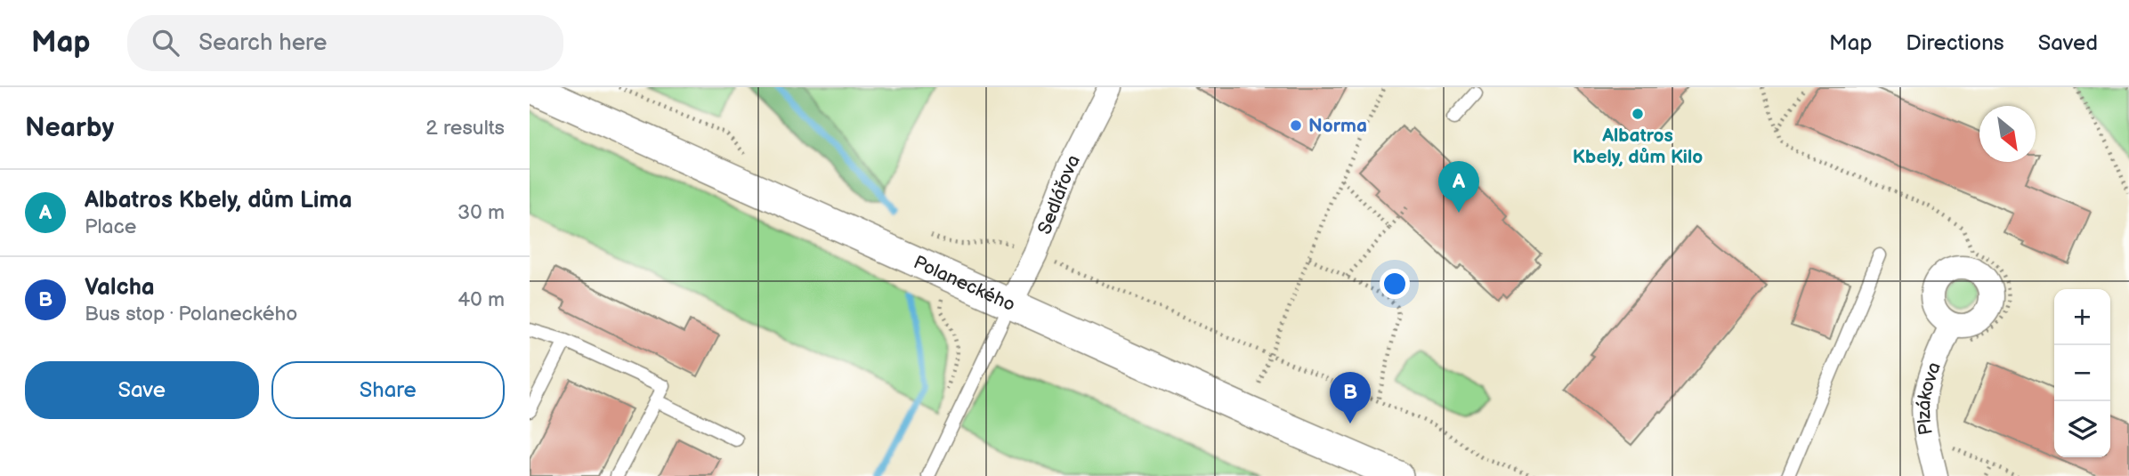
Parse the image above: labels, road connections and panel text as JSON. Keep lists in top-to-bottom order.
{
  "streets": {
    "street": ["Sedlářova", "Polaneckého", "Plzákova"]
  },
  "crossings": [
    ["Sedlářova", "Polaneckého"]
  ],
  "places": ["Albatros Kbely, dům Kilo", "Norma"],
  "north": "bottom right",
  "page": {
    "header": "Map",
    "search": "Search here",
    "nav": ["Map", "Directions", "Saved"],
    "heading": ["Nearby", "2 results"],
    "pins": ["A", "B"],
    "list": [
      {
        "mark": "A",
        "name": "Albatros Kbely, dům Lima",
        "note": "Place",
        "value": "30 m"
      },
      {
        "mark": "B",
        "name": "Valcha",
        "note": "Bus stop · Polaneckého",
        "value": "40 m"
      }
    ],
    "map_buttons": ["+", "−"],
    "buttons": ["Save", "Share"]
  }
}
